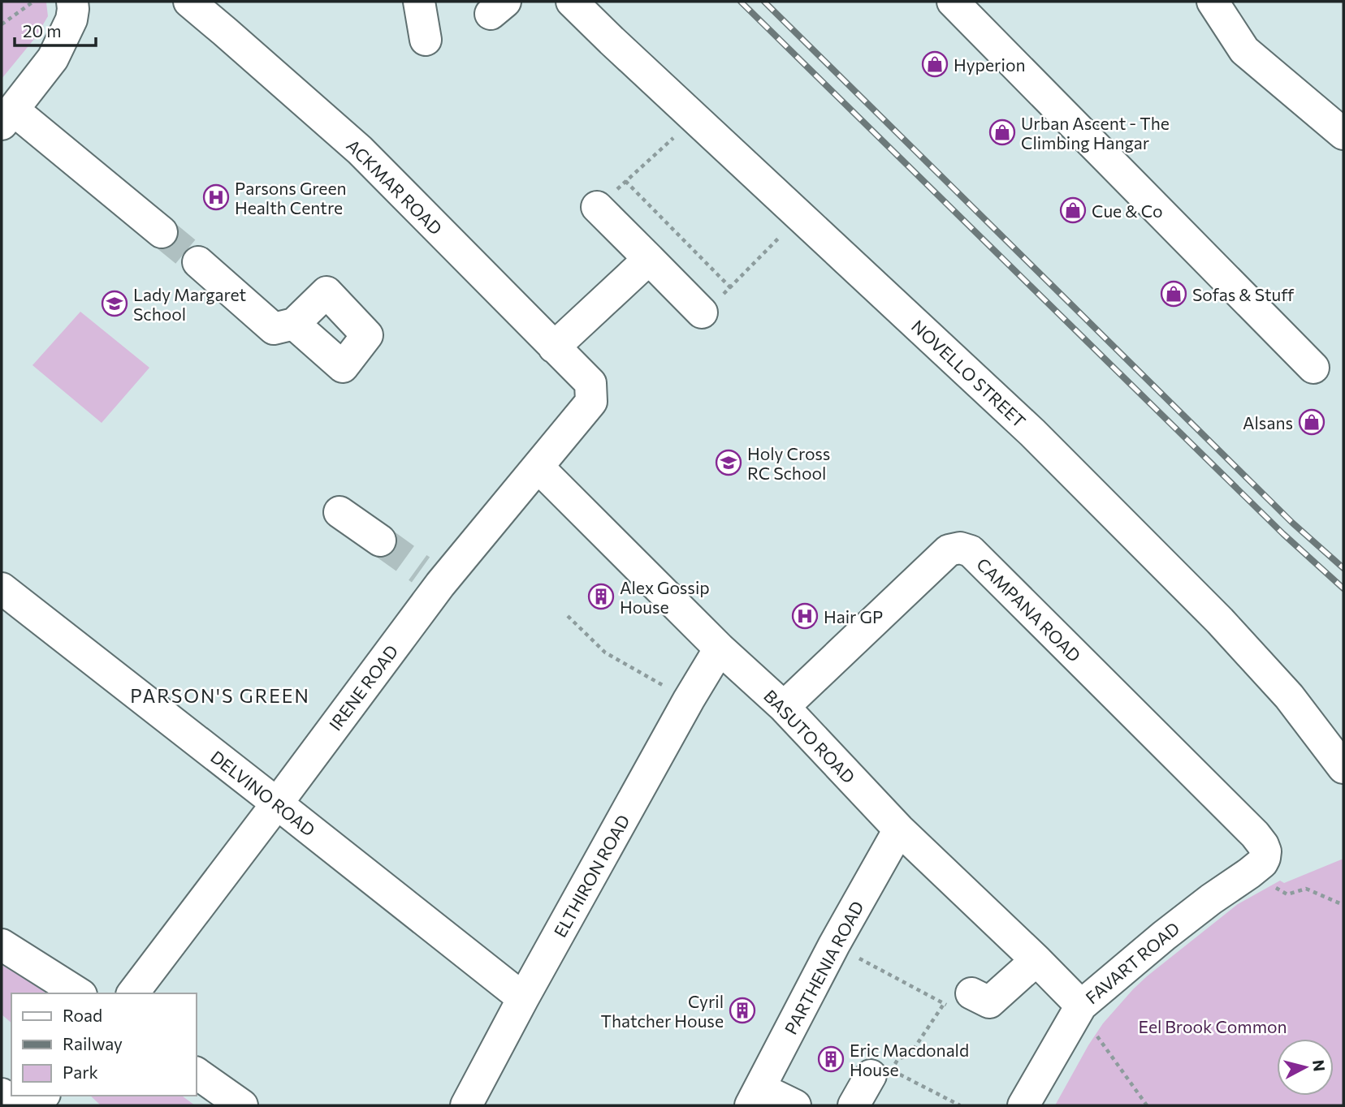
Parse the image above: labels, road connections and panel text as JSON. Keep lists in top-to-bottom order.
{
  "streets": {
    "street": [
      "ACKMAR ROAD",
      "NOVELLO STREET",
      "CAMPANA ROAD",
      "IRENE ROAD",
      "BASUTO ROAD",
      "DELVINO ROAD",
      "ELTHIRON ROAD",
      "FAVART ROAD",
      "PARTHENIA ROAD"
    ]
  },
  "crossings": [
    ["ACKMAR ROAD", "IRENE ROAD"],
    ["CAMPANA ROAD", "BASUTO ROAD"],
    ["CAMPANA ROAD", "FAVART ROAD"],
    ["IRENE ROAD", "BASUTO ROAD"],
    ["IRENE ROAD", "DELVINO ROAD"],
    ["BASUTO ROAD", "ELTHIRON ROAD"],
    ["BASUTO ROAD", "FAVART ROAD"],
    ["BASUTO ROAD", "PARTHENIA ROAD"],
    ["DELVINO ROAD", "ELTHIRON ROAD"]
  ],
  "districts": ["PARSON'S GREEN"],
  "parks": ["Eel Brook Common"],
  "places": {
    "shop": [
      "Hyperion",
      "Urban Ascent - The Climbing Hangar",
      "Cue & Co",
      "Sofas & Stuff",
      "Alsans"
    ],
    "hospital": ["Parsons Green Health Centre", "Hair GP"],
    "school or university": ["Lady Margaret School", "Holy Cross RC School"],
    "building": ["Alex Gossip House", "Cyril Thatcher House", "Eric Macdonald House"]
  },
  "legend": ["Road", "Railway", "Park"],
  "scale_bar": "20 m",
  "north": "right"
}
